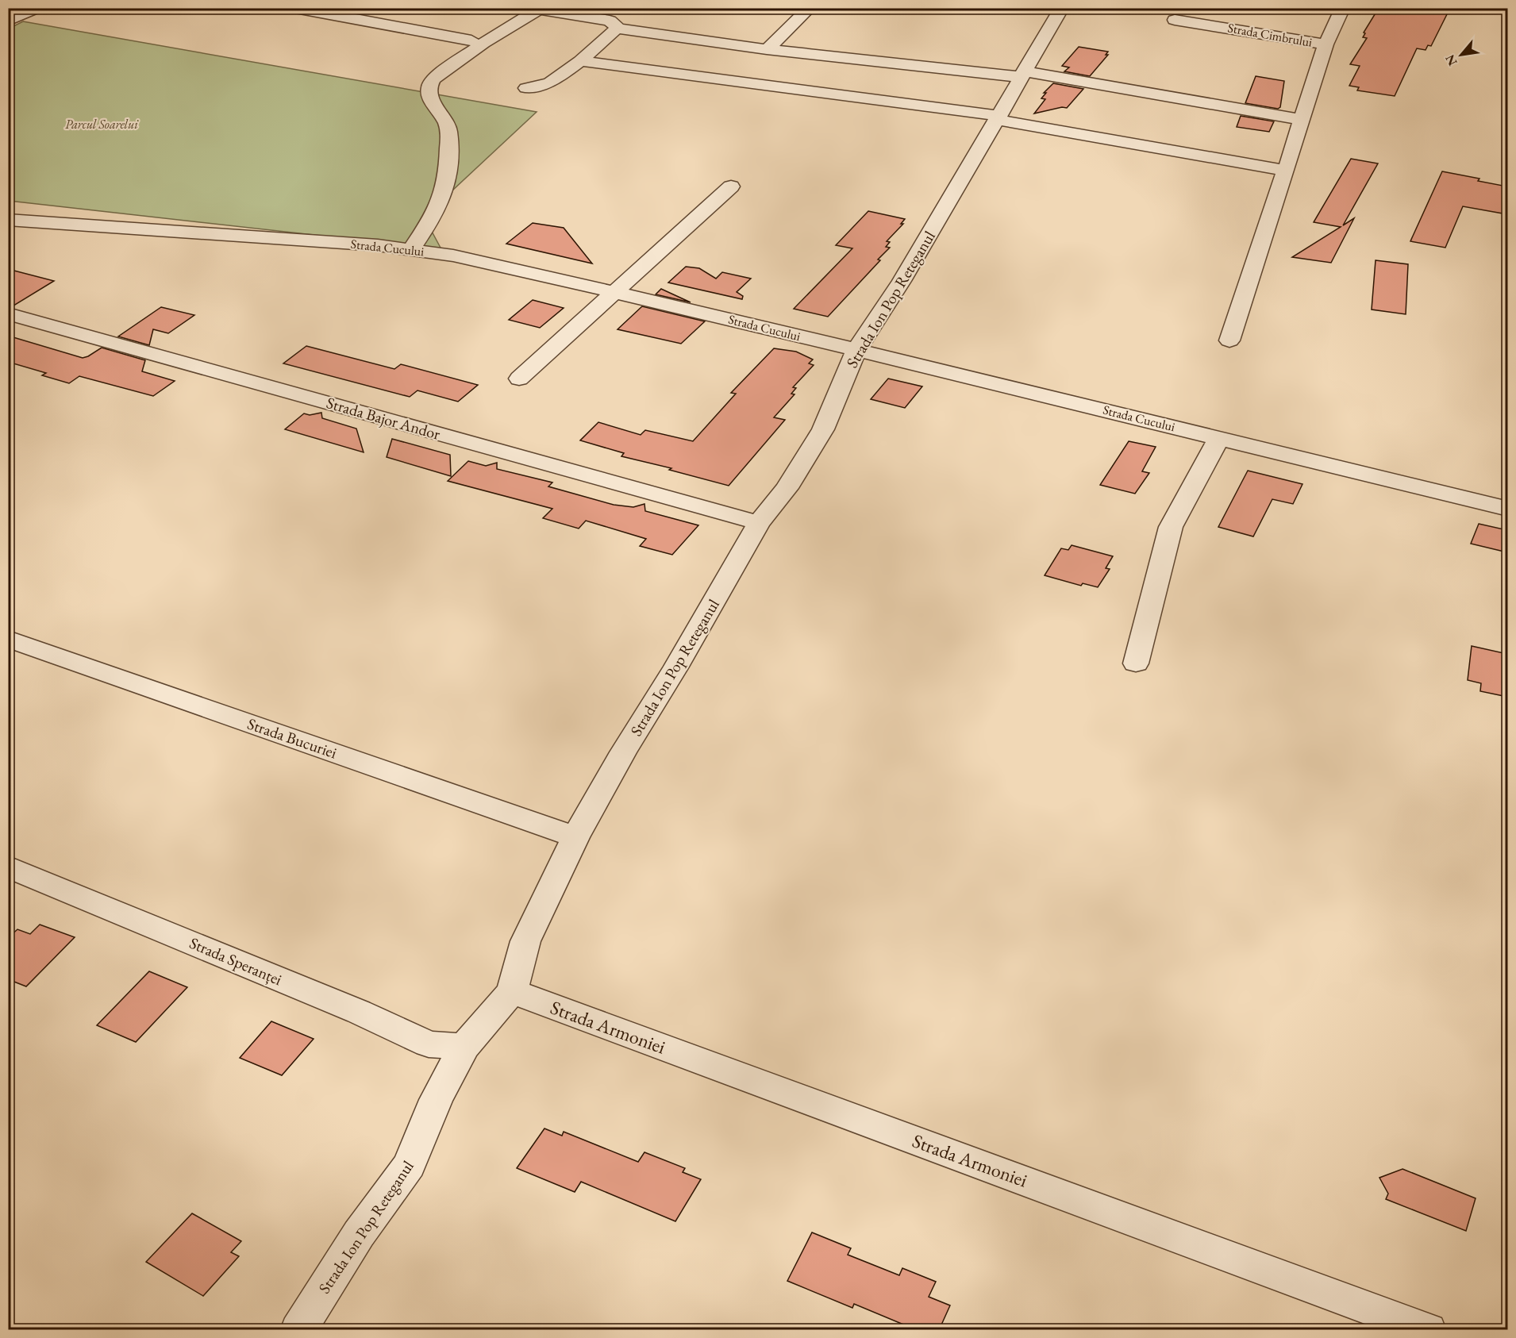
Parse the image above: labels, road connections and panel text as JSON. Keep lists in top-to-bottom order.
{
  "streets": {
    "street": [
      "Strada Cimbrului",
      "Strada Cucului",
      "Strada Ion Pop Reteganul",
      "Strada Bajor Andor",
      "Strada Bucuriei",
      "Strada Speranței",
      "Strada Armoniei"
    ]
  },
  "crossings": [
    ["Strada Cucului", "Strada Ion Pop Reteganul"],
    ["Strada Ion Pop Reteganul", "Strada Bajor Andor"],
    ["Strada Ion Pop Reteganul", "Strada Bucuriei"],
    ["Strada Ion Pop Reteganul", "Strada Speranței"],
    ["Strada Ion Pop Reteganul", "Strada Armoniei"]
  ],
  "parks": ["Parcul Soarelui"],
  "north": "bottom left"
}
